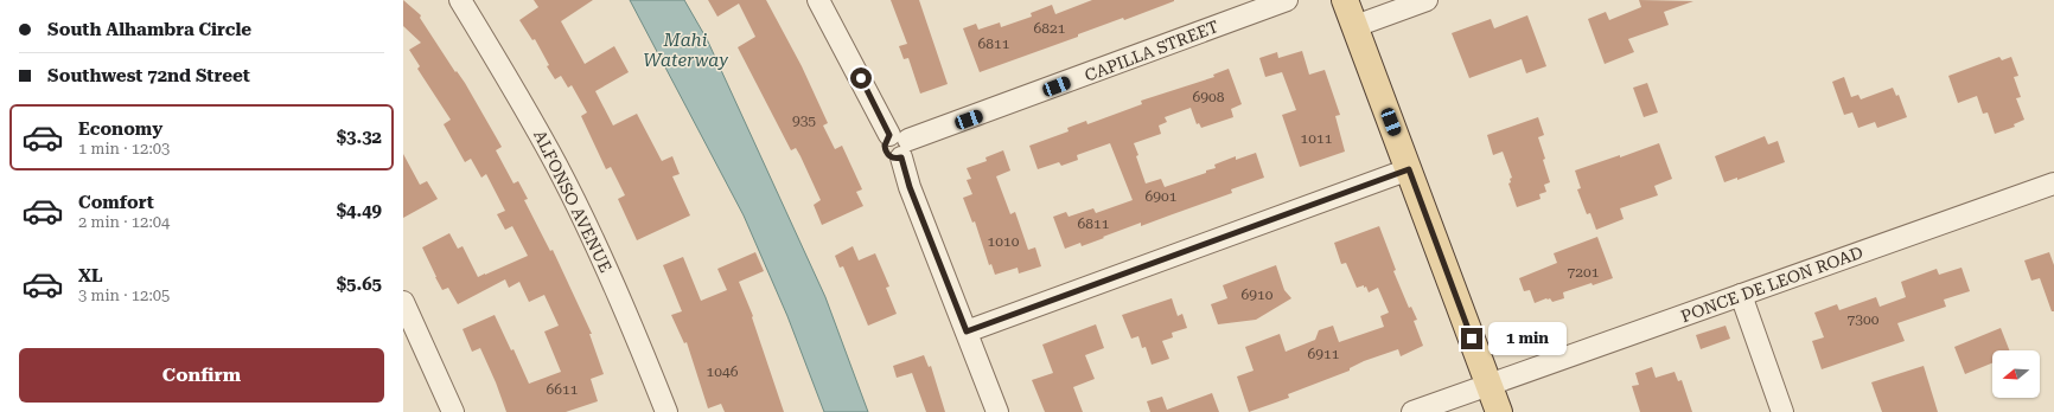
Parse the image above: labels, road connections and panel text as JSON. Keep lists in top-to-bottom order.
{
  "streets": {
    "street": ["CAPILLA STREET", "ALFONSO AVENUE", "PONCE DE LEON ROAD"]
  },
  "water": ["Mahi Waterway"],
  "house_numbers": [
    "6821",
    "6811",
    "6908",
    "935",
    "1011",
    "6901",
    "6811",
    "1010",
    "7201",
    "6910",
    "7300",
    "6911",
    "1046",
    "6611"
  ],
  "north": "left",
  "page": {
    "banner": ["South Alhambra Circle", "Southwest 72nd Street"],
    "list": [
      {
        "name": "Economy",
        "note": "1 min · 12:03",
        "value": "$3.32"
      },
      {
        "name": "Comfort",
        "note": "2 min · 12:04",
        "value": "$4.49"
      },
      {
        "name": "XL",
        "note": "3 min · 12:05",
        "value": "$5.65"
      }
    ],
    "bubble": "1 min",
    "buttons": "Confirm"
  }
}
